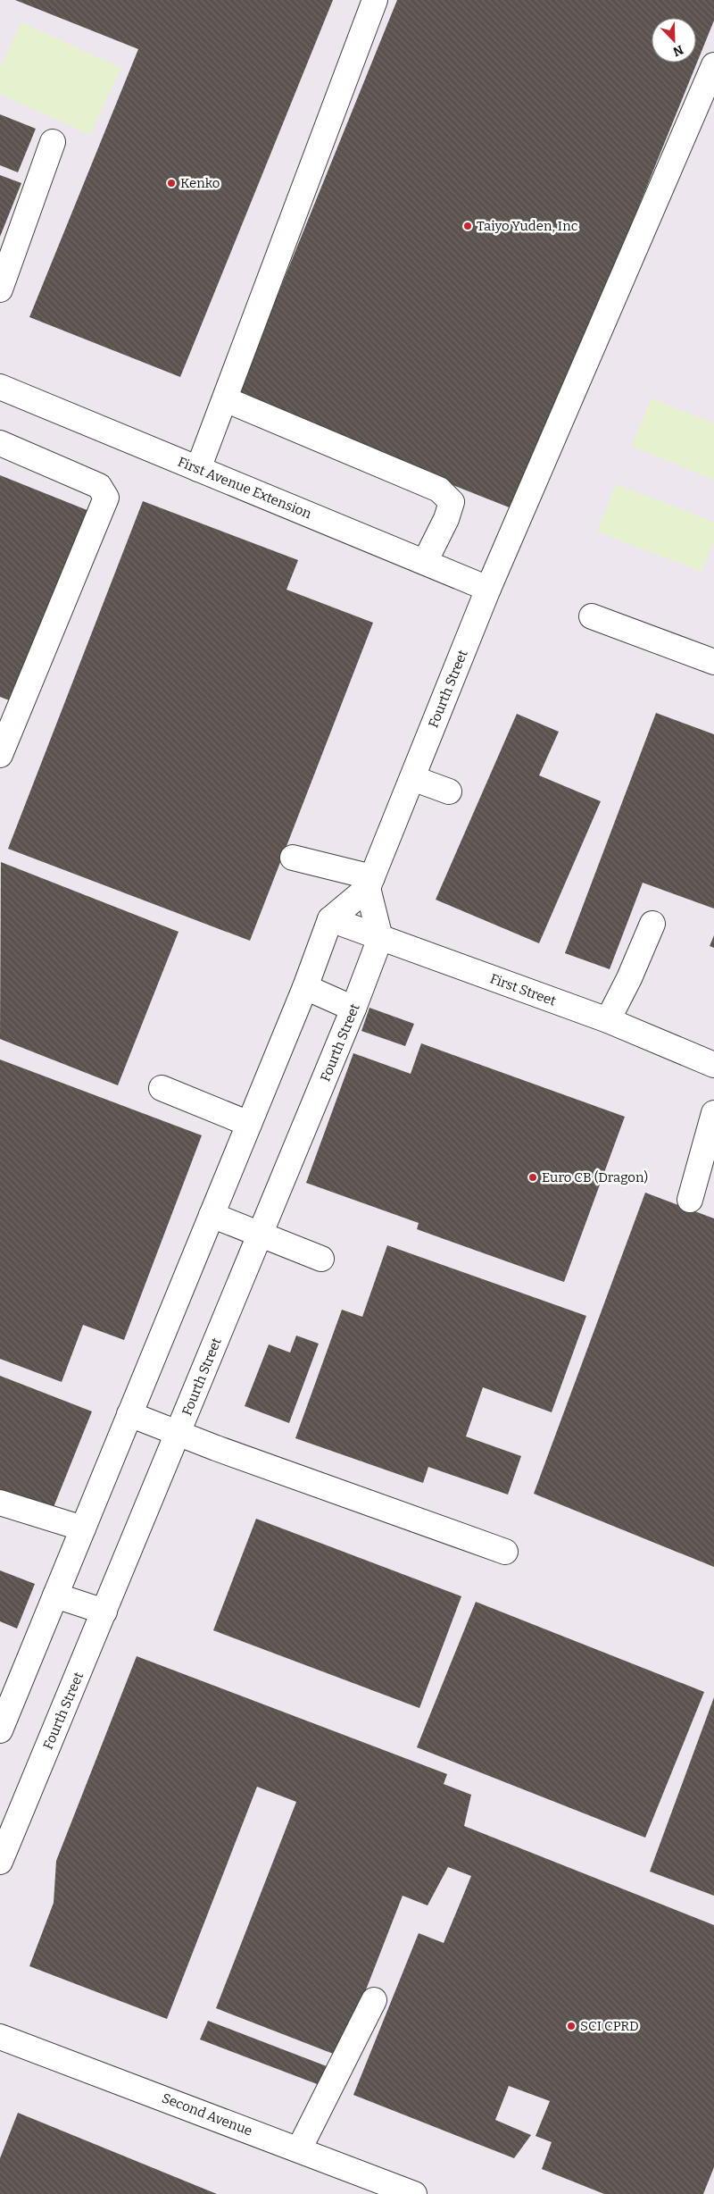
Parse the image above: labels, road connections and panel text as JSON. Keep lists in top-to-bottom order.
{
  "streets": {
    "street": [
      "First Avenue Extension",
      "Fourth Street",
      "First Street",
      "Second Avenue"
    ]
  },
  "crossings": [
    ["First Avenue Extension", "Fourth Street"],
    ["Fourth Street", "First Street"]
  ],
  "places": [
    "Kenko",
    "Taiyo Yuden, Inc",
    "Euro CB (Dragon)",
    "SCI CPRD"
  ],
  "north": "bottom right"
}
